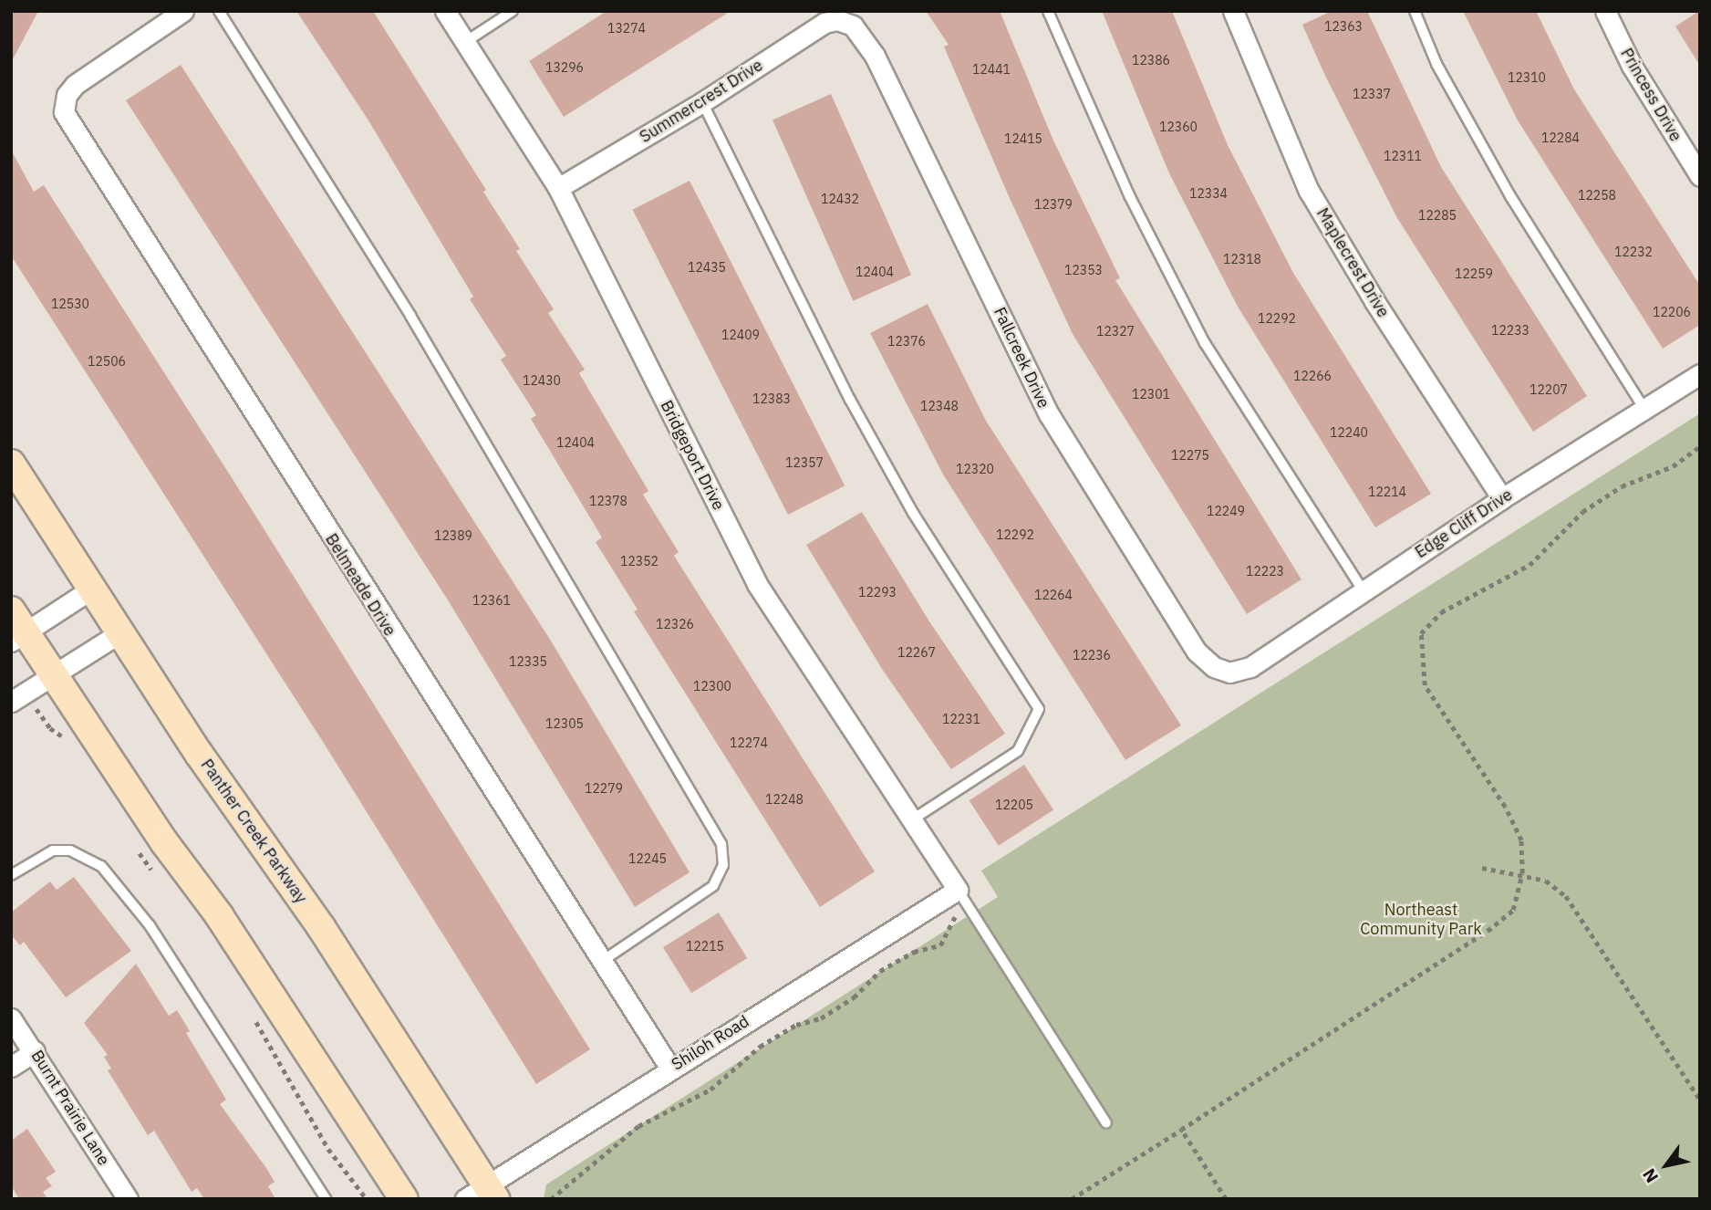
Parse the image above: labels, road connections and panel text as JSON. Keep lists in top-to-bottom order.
{
  "streets": {
    "main road": ["Panther Creek Parkway"],
    "street": [
      "Princess Drive",
      "Summercrest Drive",
      "Maplecrest Drive",
      "Fallcreek Drive",
      "Bridgeport Drive",
      "Edge Cliff Drive",
      "Belmeade Drive",
      "Shiloh Road",
      "Burnt Prairie Lane"
    ]
  },
  "crossings": [
    ["Summercrest Drive", "Fallcreek Drive"],
    ["Summercrest Drive", "Bridgeport Drive"],
    ["Maplecrest Drive", "Edge Cliff Drive"],
    ["Fallcreek Drive", "Edge Cliff Drive"],
    ["Bridgeport Drive", "Shiloh Road"],
    ["Belmeade Drive", "Shiloh Road"],
    ["Panther Creek Parkway", "Shiloh Road"]
  ],
  "parks": ["Northeast Community Park"],
  "house_numbers": [
    "12363",
    "13274",
    "12386",
    "13296",
    "12441",
    "12310",
    "12337",
    "12360",
    "12284",
    "12415",
    "12311",
    "12334",
    "12258",
    "12432",
    "12379",
    "12285",
    "12232",
    "12318",
    "12435",
    "12353",
    "12404",
    "12259",
    "12530",
    "12206",
    "12292",
    "12233",
    "12327",
    "12409",
    "12376",
    "12506",
    "12266",
    "12430",
    "12207",
    "12301",
    "12383",
    "12348",
    "12240",
    "12404",
    "12275",
    "12357",
    "12320",
    "12214",
    "12378",
    "12249",
    "12292",
    "12389",
    "12352",
    "12223",
    "12293",
    "12264",
    "12361",
    "12326",
    "12267",
    "12236",
    "12335",
    "12300",
    "12231",
    "12305",
    "12274",
    "12279",
    "12248",
    "12205",
    "12245",
    "12215"
  ],
  "north": "bottom left"
}
